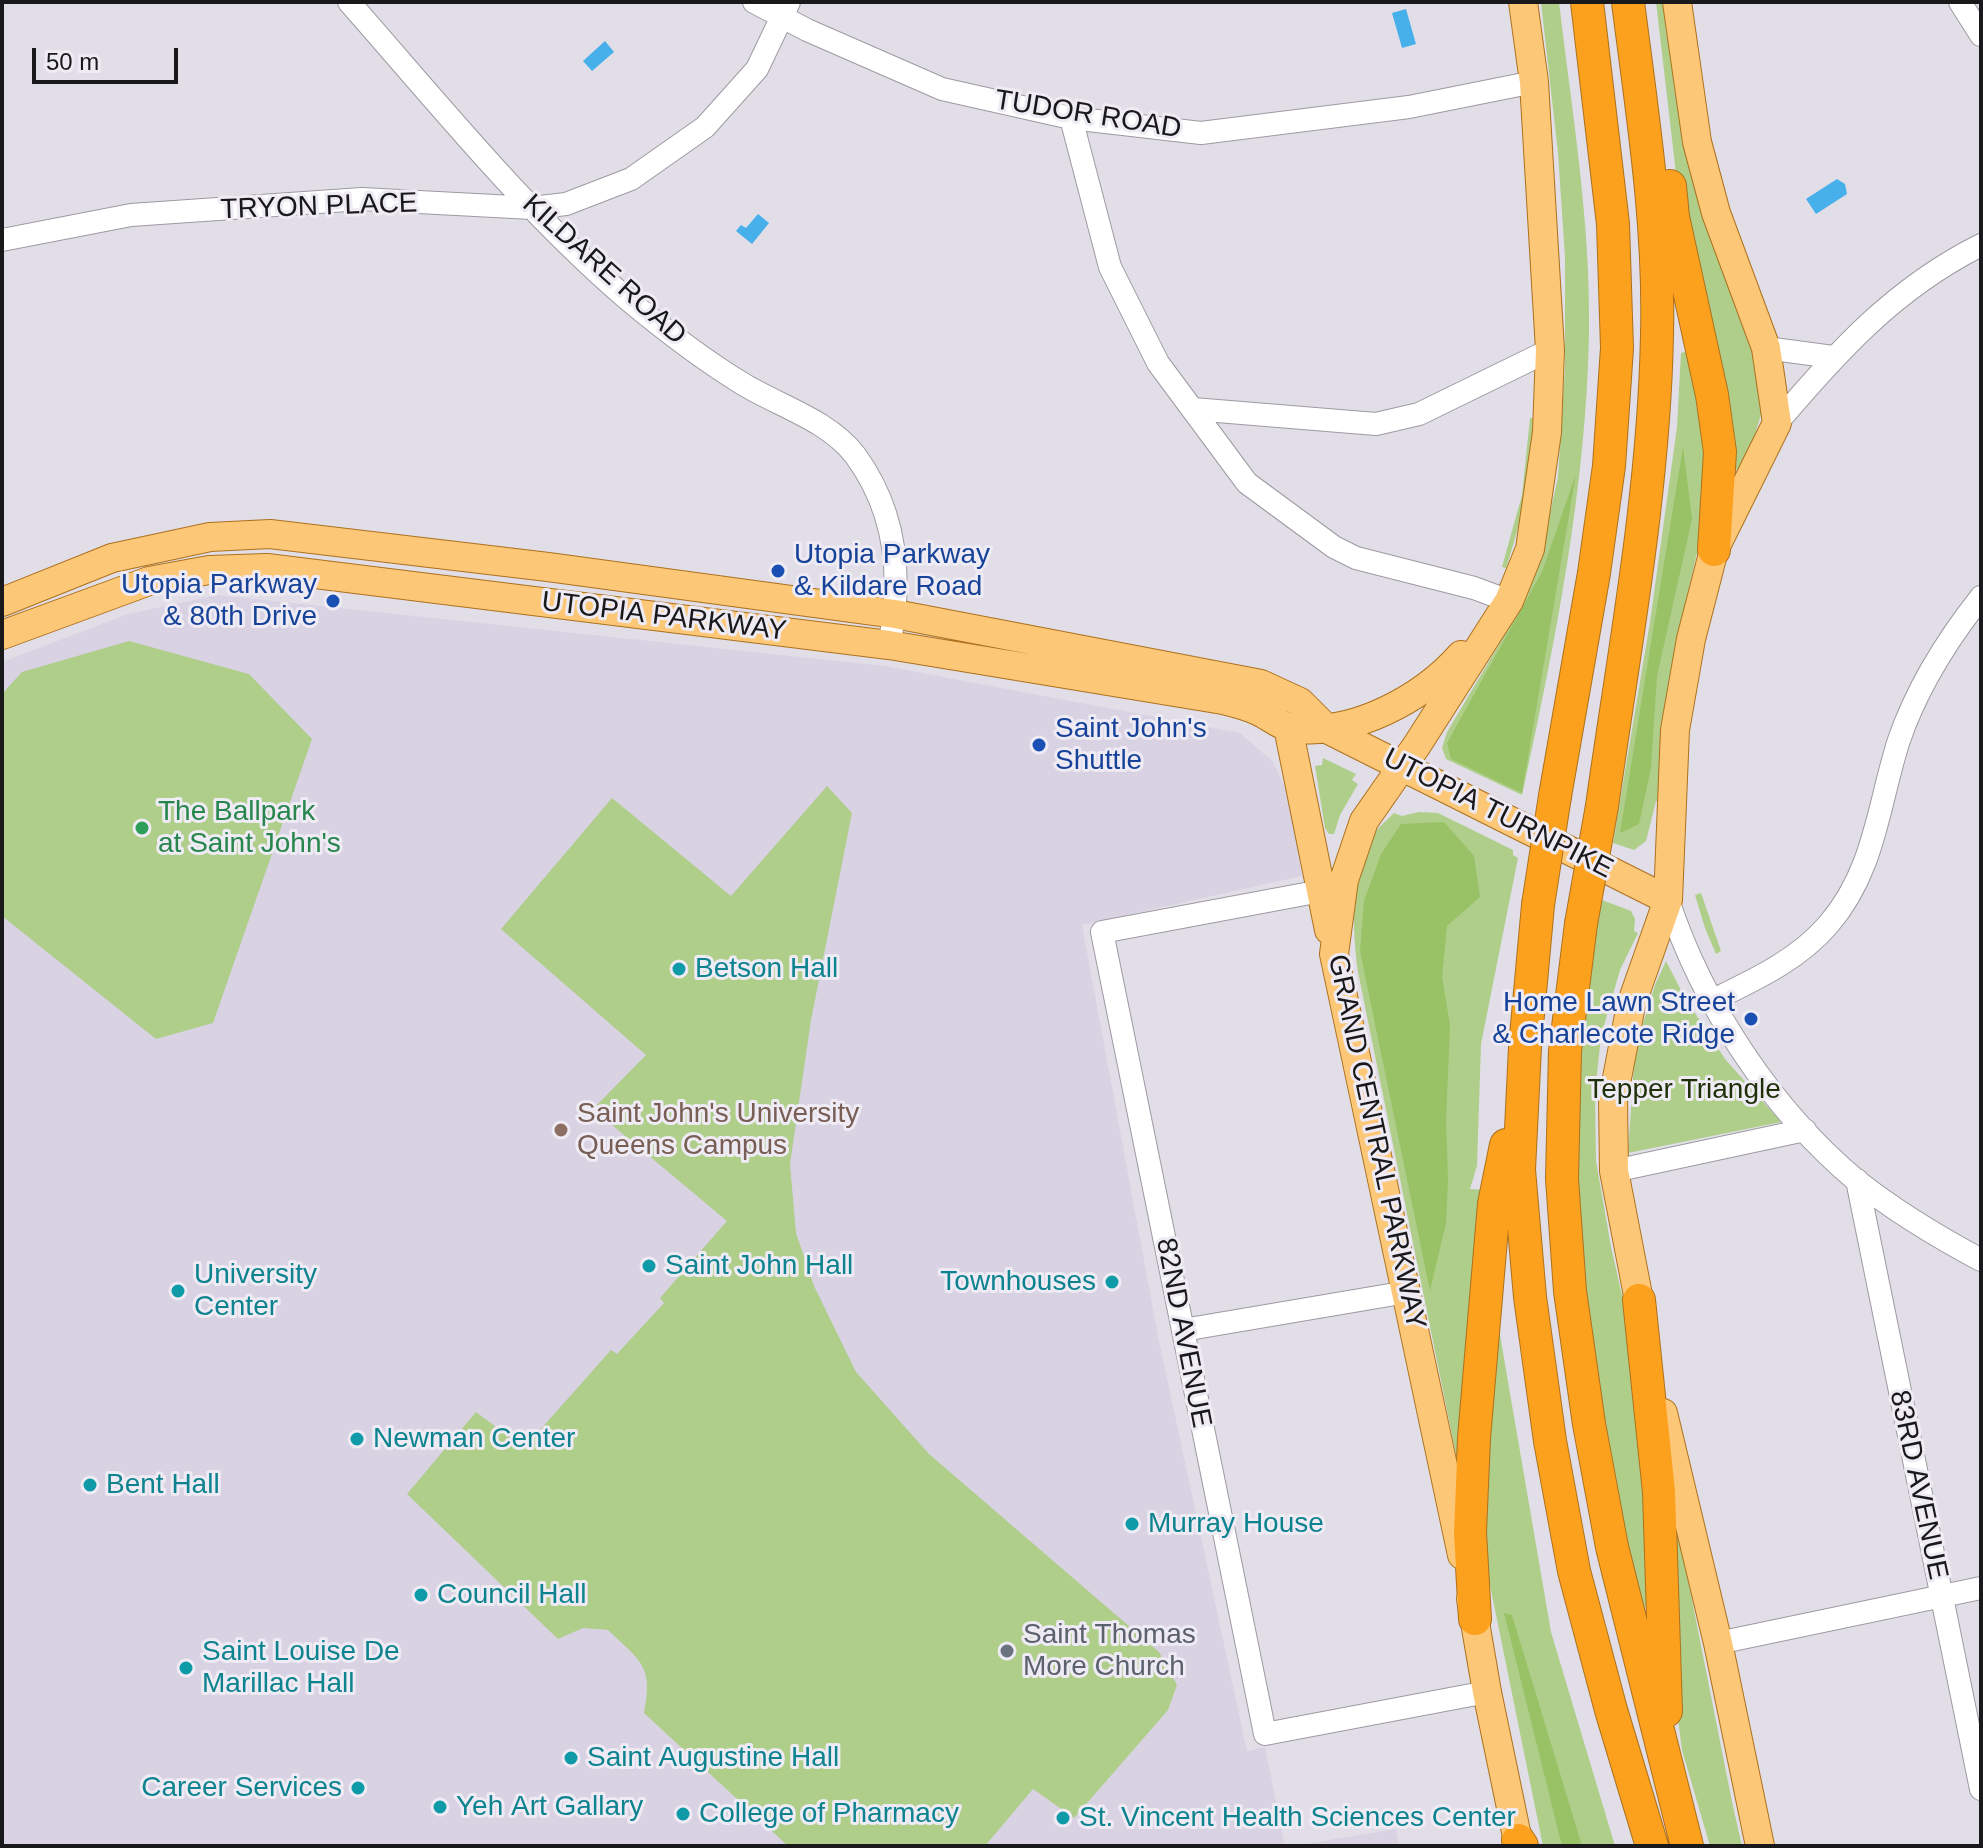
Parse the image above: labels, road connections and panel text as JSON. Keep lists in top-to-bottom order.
{
  "streets": {
    "main road": ["UTOPIA PARKWAY", "UTOPIA TURNPIKE", "GRAND CENTRAL PARKWAY"],
    "street": [
      "TUDOR ROAD",
      "TRYON PLACE",
      "KILDARE ROAD",
      "82ND AVENUE",
      "83RD AVENUE"
    ]
  },
  "crossings": [
    ["TUDOR ROAD", "TRYON PLACE"],
    ["TUDOR ROAD", "GRAND CENTRAL PARKWAY"],
    ["TRYON PLACE", "KILDARE ROAD"],
    ["KILDARE ROAD", "UTOPIA PARKWAY"],
    ["UTOPIA PARKWAY", "UTOPIA TURNPIKE"],
    ["UTOPIA TURNPIKE", "GRAND CENTRAL PARKWAY"],
    ["GRAND CENTRAL PARKWAY", "82ND AVENUE"]
  ],
  "parks": ["Tepper Triangle"],
  "places": [
    "Utopia Parkway & Kildare Road",
    "Utopia Parkway & 80th Drive",
    "Saint John's Shuttle",
    "The Ballpark at Saint John's",
    "Betson Hall",
    "Home Lawn Street & Charlecote Ridge",
    "Saint John's University Queens Campus",
    "Saint John Hall",
    "Townhouses",
    "University Center",
    "Newman Center",
    "Bent Hall",
    "Murray House",
    "Council Hall",
    "Saint Thomas More Church",
    "Saint Louise De Marillac Hall",
    "Saint Augustine Hall",
    "Career Services",
    "Yeh Art Gallary",
    "College of Pharmacy",
    "St. Vincent Health Sciences Center"
  ],
  "scale_bar": "50 m"
}
